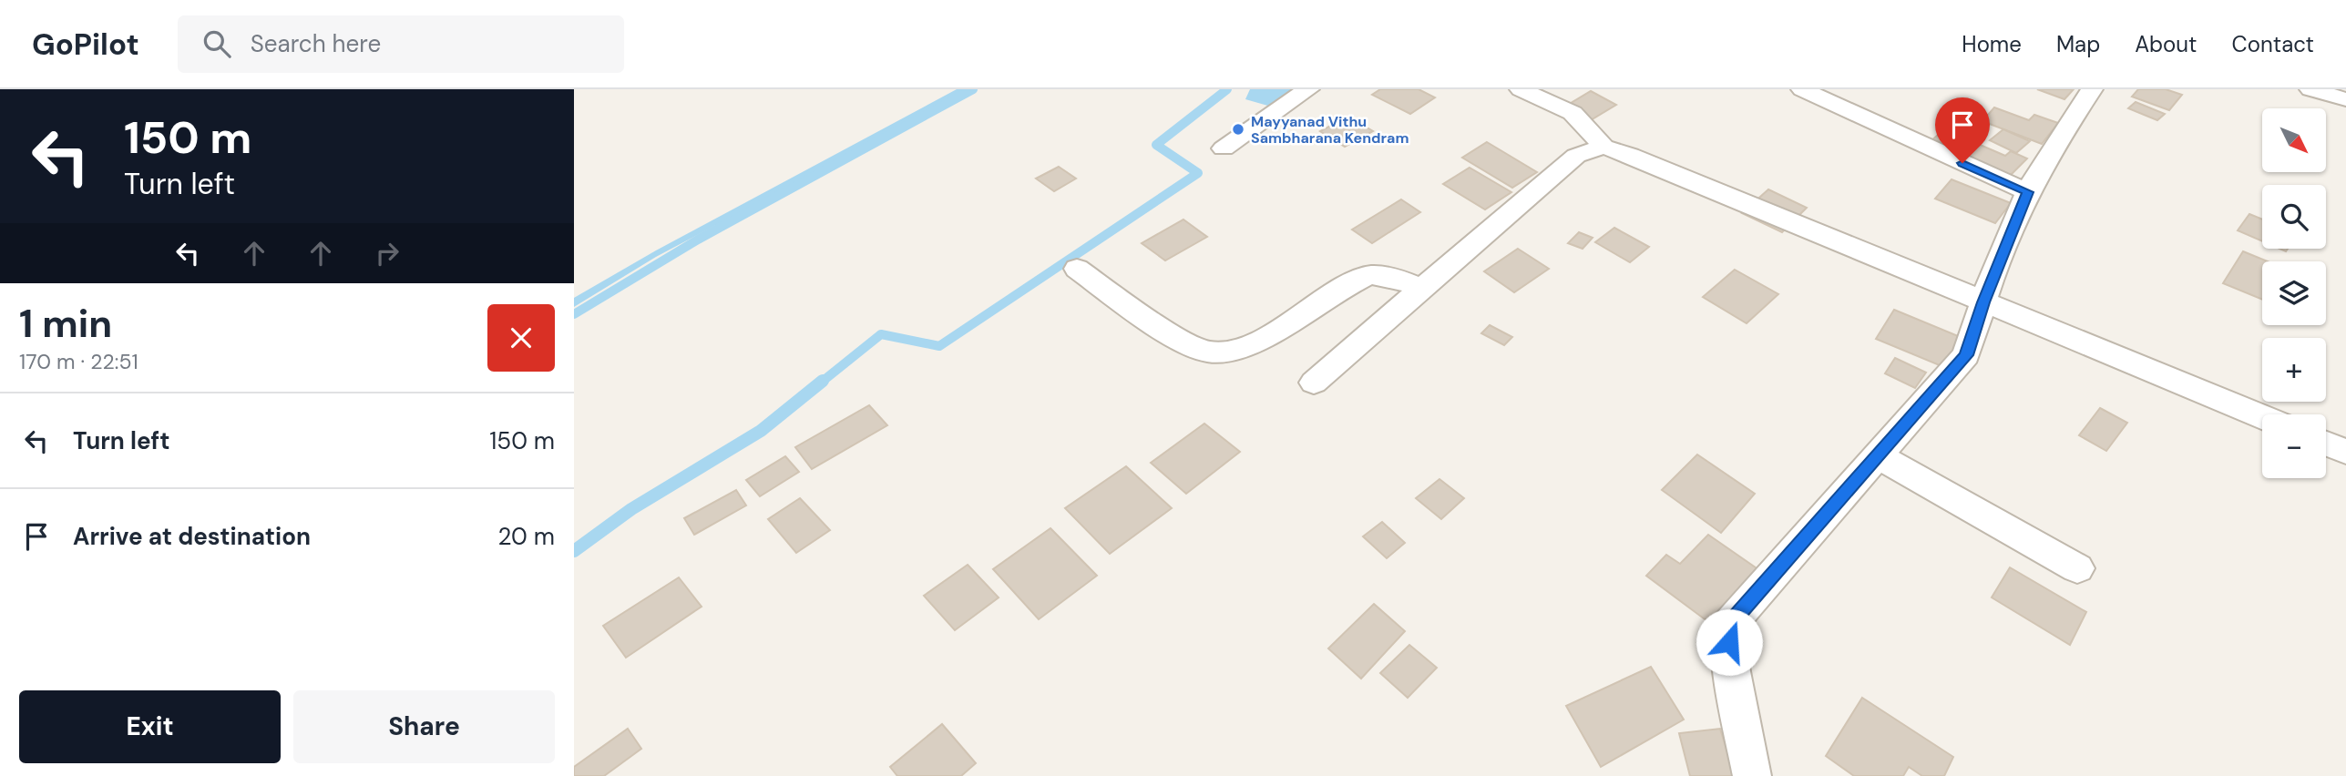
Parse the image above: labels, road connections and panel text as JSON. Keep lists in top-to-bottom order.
{
  "places": ["Mayyanad Vithu Sambharana Kendram"],
  "north": "bottom right",
  "page": {
    "header": "GoPilot",
    "search": "Search here",
    "nav": [
      "Home",
      "Map",
      "About",
      "Contact"
    ],
    "turn": ["150 m", "Turn left"],
    "map_buttons": ["+", "−"],
    "heading": ["1 min", "170 m · 22:51"],
    "list": [
      {
        "name": "Turn left",
        "value": "150 m"
      },
      {
        "name": "Arrive at destination",
        "value": "20 m"
      }
    ],
    "buttons": ["Exit", "Share"]
  }
}
